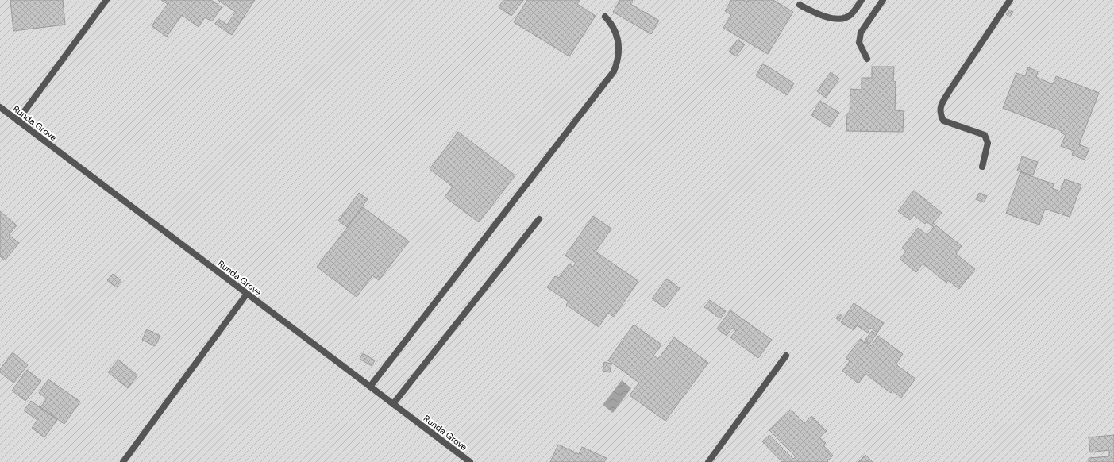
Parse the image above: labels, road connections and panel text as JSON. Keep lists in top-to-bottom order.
{
  "streets": {
    "street": ["Runda Grove"]
  }
}
